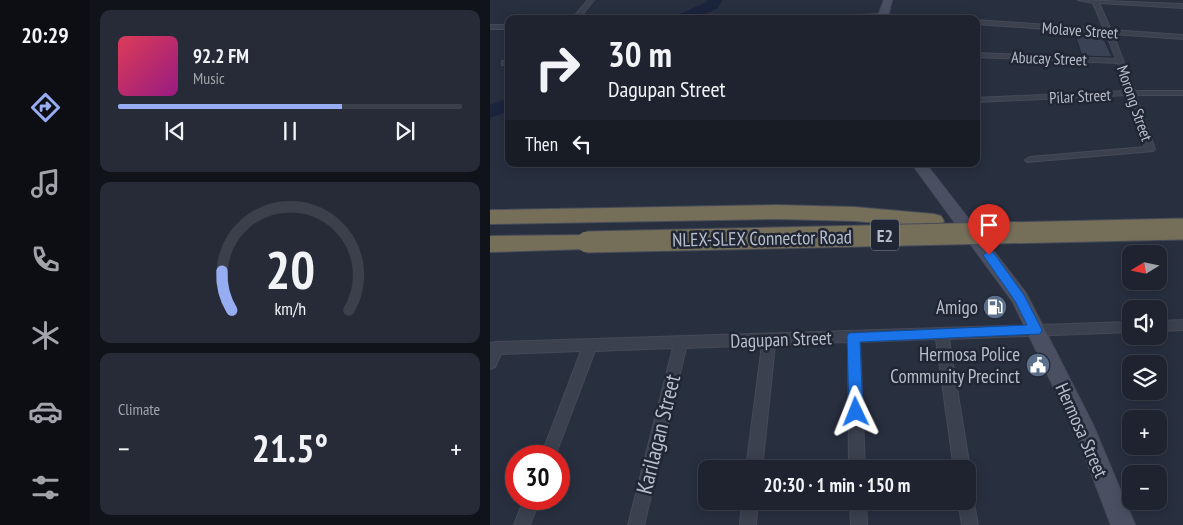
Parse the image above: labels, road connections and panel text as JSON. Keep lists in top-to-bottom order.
{
  "streets": {
    "highway": ["E2", "NLEX-SLEX Connector Road"],
    "street": [
      "Molave Street",
      "Abucay Street",
      "Pilar Street",
      "Morong Street",
      "Dagupan Street",
      "Hermosa Street",
      "Karilagan Street"
    ]
  },
  "crossings": [
    ["Molave Street", "Morong Street"],
    ["Abucay Street", "Morong Street"],
    ["Pilar Street", "Morong Street"],
    ["Dagupan Street", "Hermosa Street"],
    ["Dagupan Street", "Karilagan Street"]
  ],
  "places": {
    "fuel station": ["Amigo"],
    "public building": ["Hermosa Police Community Precinct"]
  },
  "north": "left",
  "page": {
    "tabs": "20:29",
    "turn": ["30 m", "Dagupan Street"],
    "song": ["92.2 FM", "Music"],
    "then": "Then",
    "map_buttons": ["+", "−"],
    "tile": "Climate",
    "heat": ["−", "21.5°", "+"],
    "limit": "30",
    "trip": "20:30 · 1 min · 150 m",
    "gauge": ["20", "km/h"]
  }
}
